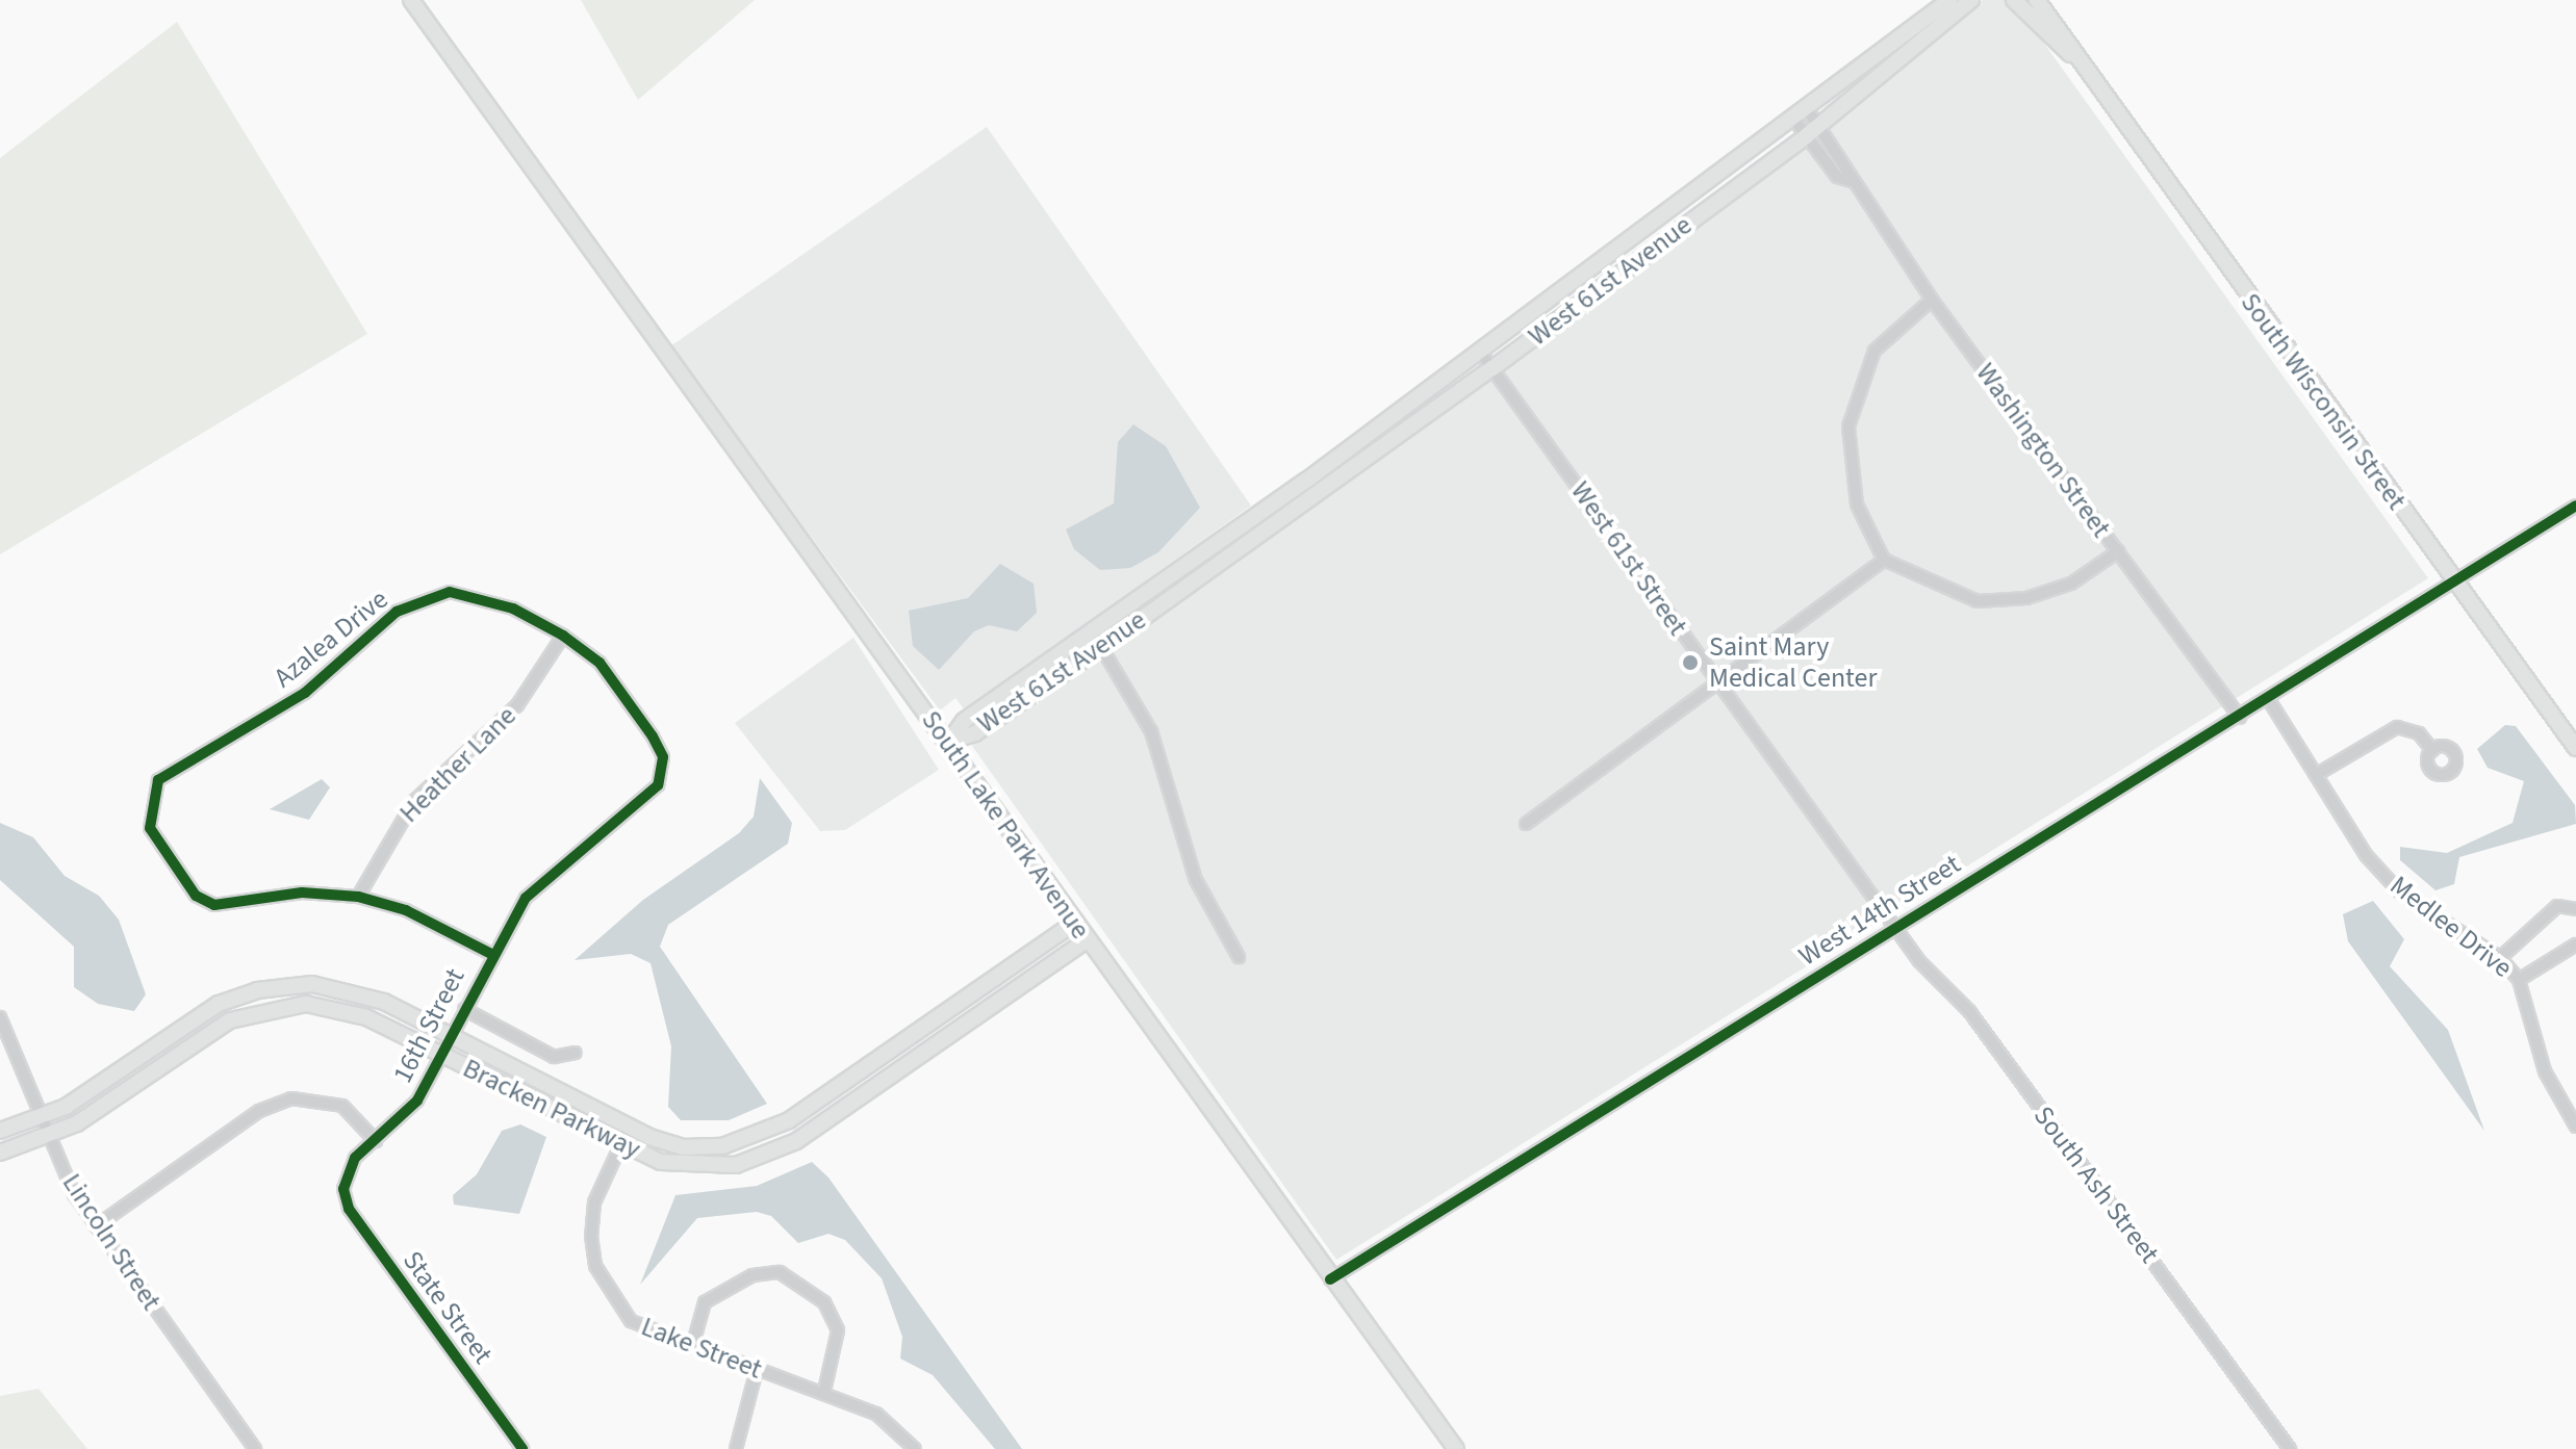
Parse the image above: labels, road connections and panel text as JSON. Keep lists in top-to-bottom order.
{
  "streets": {
    "main road": [
      "West 61st Avenue",
      "South Wisconsin Street",
      "South Lake Park Avenue",
      "Bracken Parkway"
    ],
    "street": [
      "Washington Street",
      "West 61st Street",
      "Azalea Drive",
      "Heather Lane",
      "West 14th Street",
      "Medlee Drive",
      "16th Street",
      "South Ash Street",
      "Lincoln Street",
      "State Street",
      "Lake Street"
    ]
  },
  "crossings": [
    ["West 61st Avenue", "Washington Street"],
    ["West 61st Avenue", "West 61st Street"],
    ["West 61st Avenue", "South Lake Park Avenue"],
    ["South Wisconsin Street", "West 14th Street"],
    ["Washington Street", "West 14th Street"],
    ["West 61st Street", "West 14th Street"],
    ["West 61st Street", "South Ash Street"],
    ["Azalea Drive", "Heather Lane"],
    ["Azalea Drive", "16th Street"],
    ["Heather Lane", "16th Street"],
    ["South Lake Park Avenue", "West 14th Street"],
    ["South Lake Park Avenue", "Bracken Parkway"],
    ["West 14th Street", "Medlee Drive"],
    ["West 14th Street", "South Ash Street"],
    ["16th Street", "Bracken Parkway"],
    ["16th Street", "State Street"],
    ["Bracken Parkway", "Lincoln Street"],
    ["Bracken Parkway", "Lake Street"]
  ],
  "places": ["Saint Mary Medical Center"]
}
